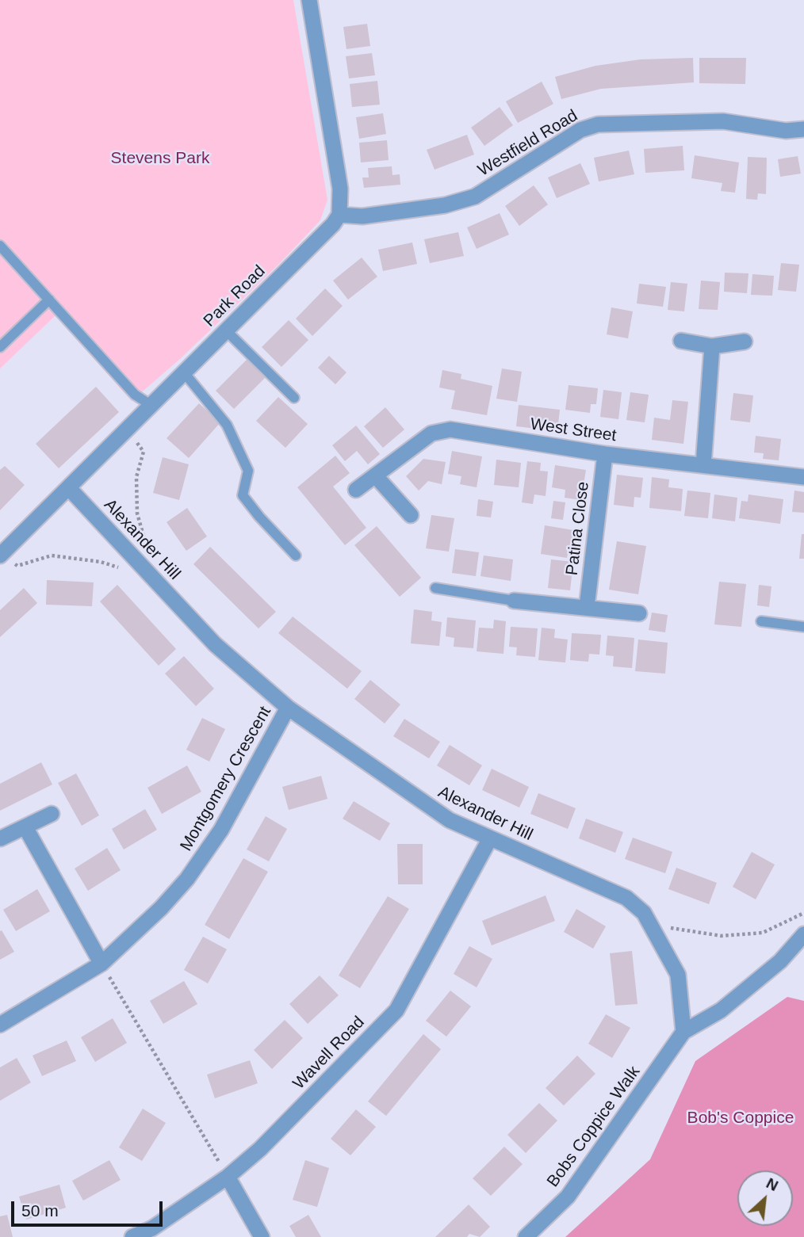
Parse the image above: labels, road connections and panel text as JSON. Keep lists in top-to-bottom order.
{
  "streets": {
    "street": [
      "Westfield Road",
      "Park Road",
      "West Street",
      "Patina Close",
      "Alexander Hill",
      "Montgomery Crescent",
      "Wavell Road",
      "Bobs Coppice Walk"
    ]
  },
  "crossings": [
    ["Westfield Road", "Park Road"],
    ["Park Road", "Alexander Hill"],
    ["West Street", "Patina Close"],
    ["Alexander Hill", "Montgomery Crescent"],
    ["Alexander Hill", "Wavell Road"],
    ["Alexander Hill", "Bobs Coppice Walk"]
  ],
  "parks": ["Stevens Park", "Bob's Coppice"],
  "scale_bar": "50 m",
  "north": "top right"
}
